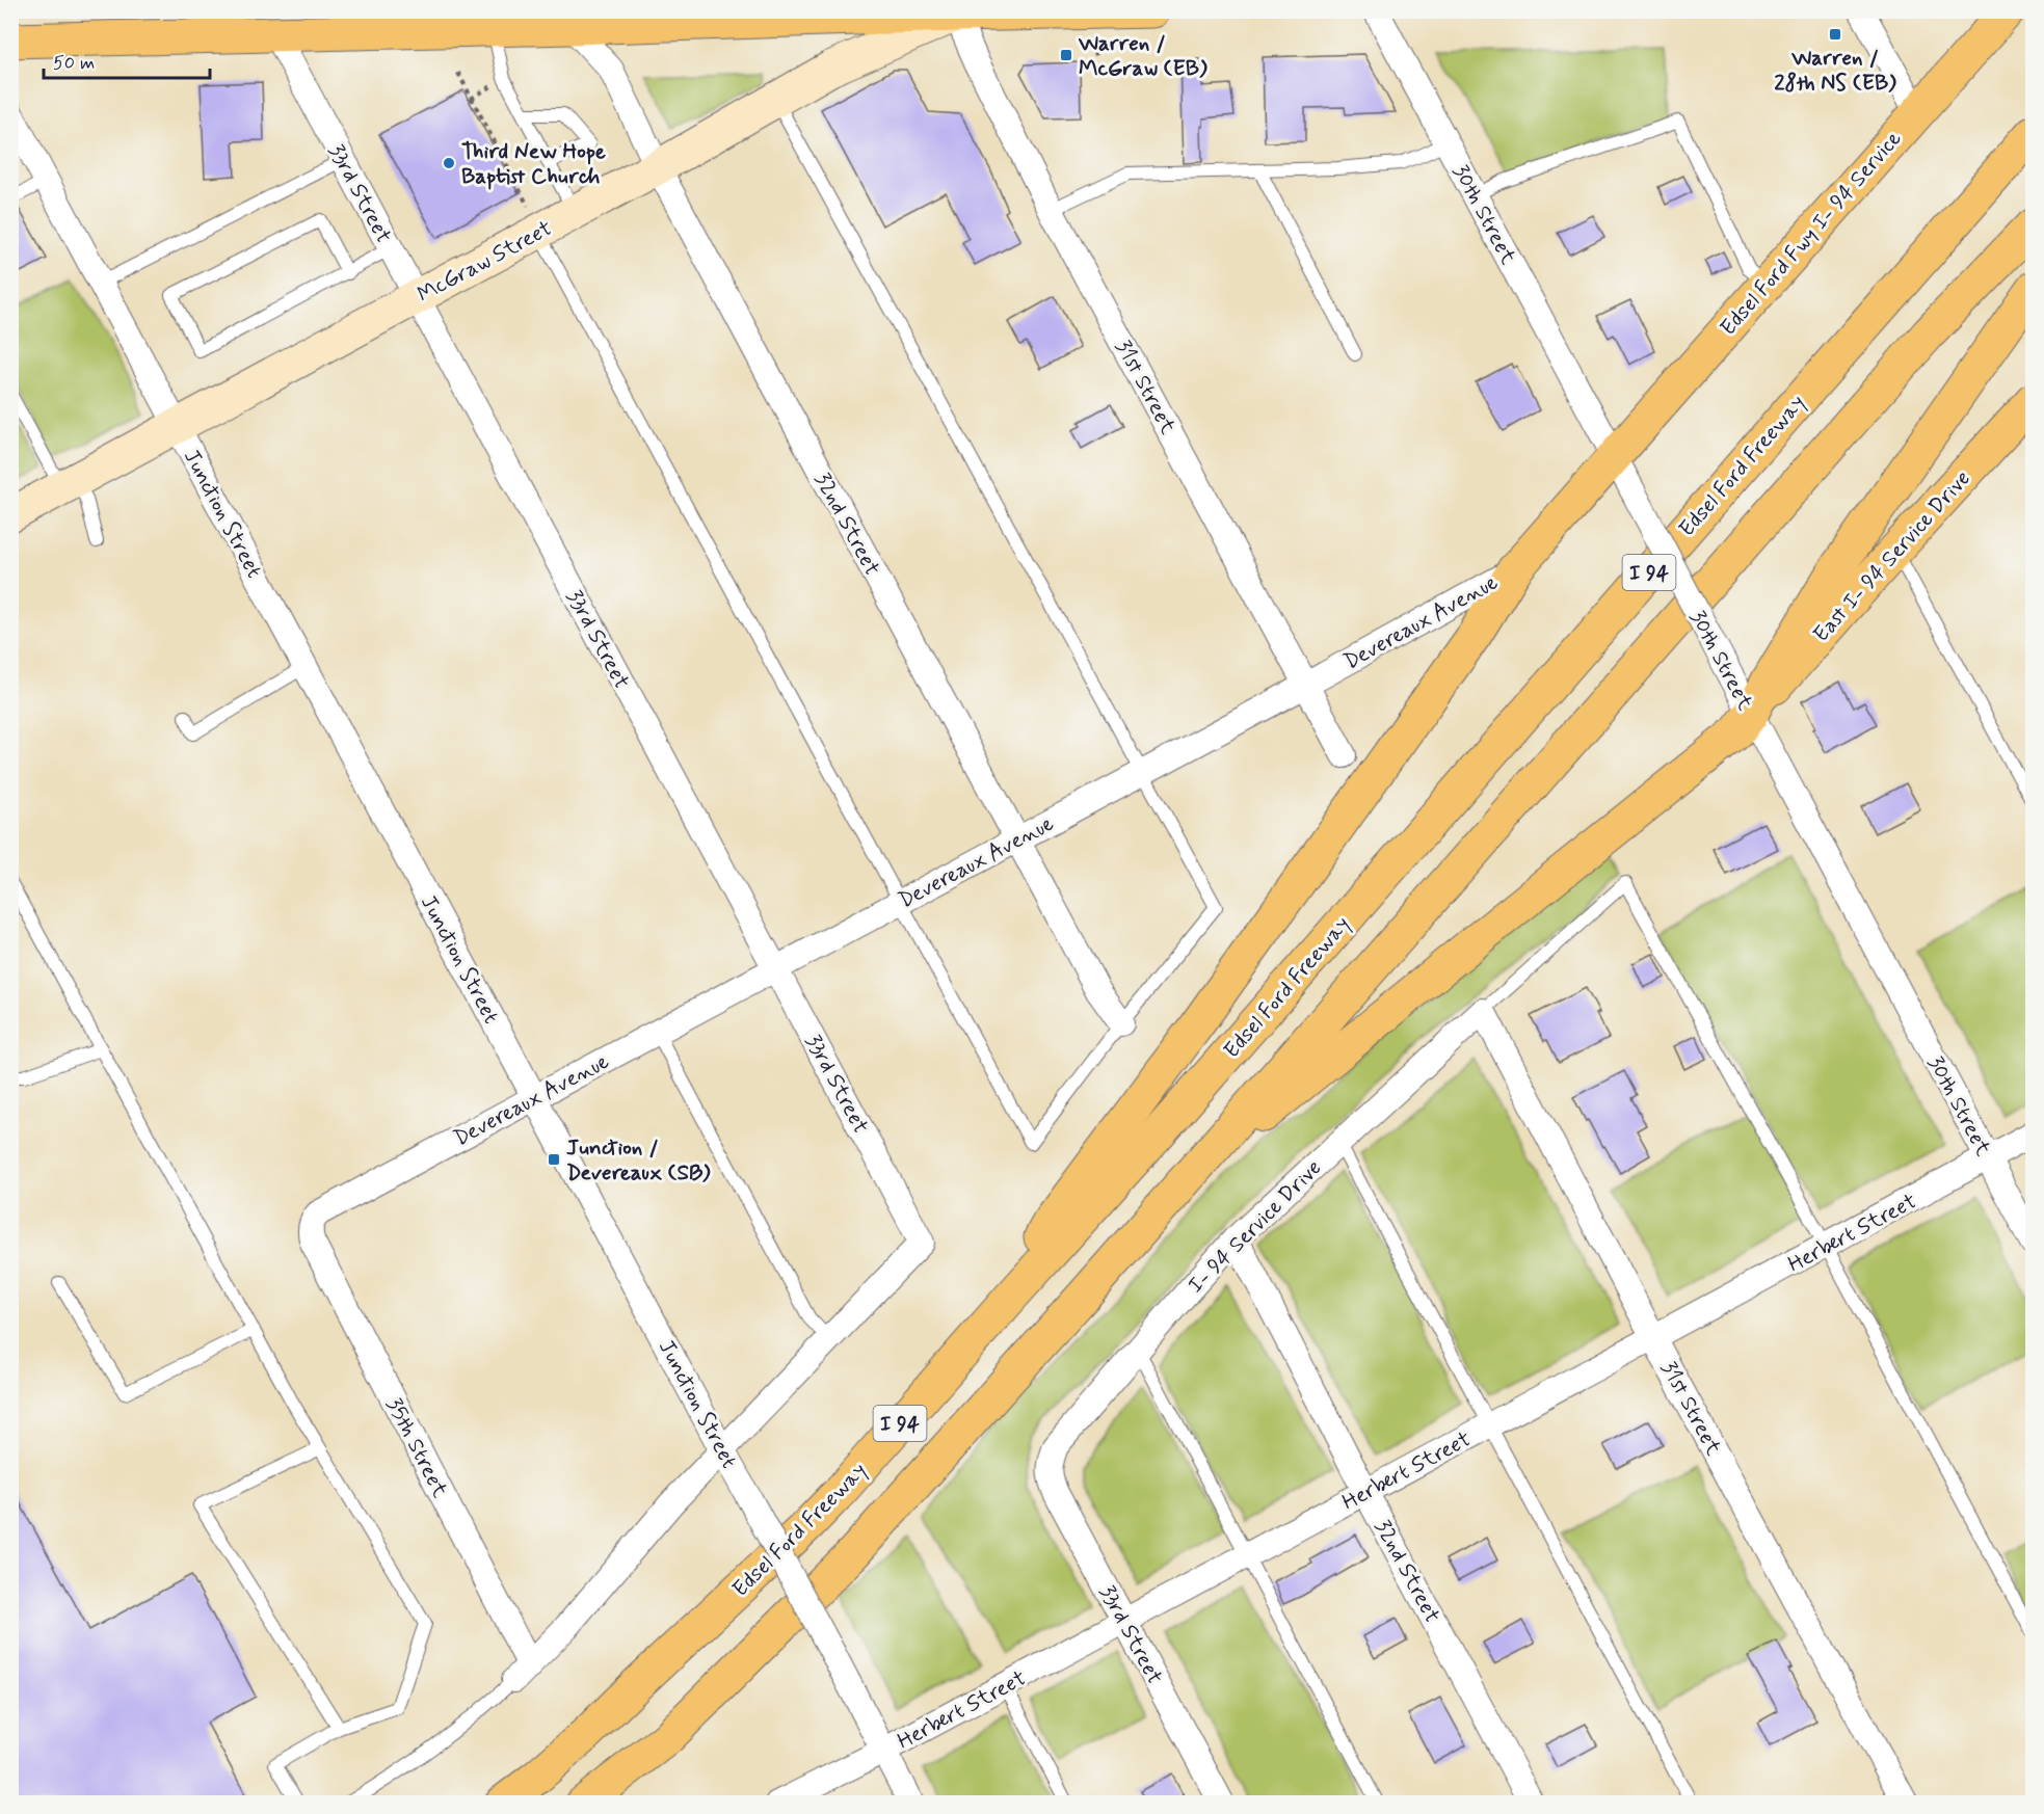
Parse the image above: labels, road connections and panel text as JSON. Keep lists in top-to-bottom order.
{
  "streets": {
    "main road": [
      "Edsel Ford Fwy I- 94 Service",
      "Edsel Ford Freeway",
      "East I- 94 Service Drive",
      "I 94",
      "Devereaux Avenue"
    ],
    "street": [
      "33rd Street",
      "30th Street",
      "McGraw Street",
      "31st Street",
      "Junction Street",
      "32nd Street",
      "I- 94 Service Drive",
      "Herbert Street",
      "35th Street"
    ]
  },
  "crossings": [
    ["33rd Street", "McGraw Street"],
    ["33rd Street", "Devereaux Avenue"],
    ["33rd Street", "I- 94 Service Drive"],
    ["33rd Street", "Herbert Street"],
    ["30th Street", "Edsel Ford Fwy I- 94 Service"],
    ["30th Street", "East I- 94 Service Drive"],
    ["30th Street", "Devereaux Avenue"],
    ["30th Street", "Herbert Street"],
    ["Edsel Ford Fwy I- 94 Service", "Devereaux Avenue"],
    ["McGraw Street", "31st Street"],
    ["McGraw Street", "Junction Street"],
    ["McGraw Street", "32nd Street"],
    ["31st Street", "Devereaux Avenue"],
    ["31st Street", "I- 94 Service Drive"],
    ["31st Street", "Herbert Street"],
    ["Junction Street", "Devereaux Avenue"],
    ["Junction Street", "Herbert Street"],
    ["32nd Street", "Devereaux Avenue"],
    ["32nd Street", "I- 94 Service Drive"],
    ["32nd Street", "Herbert Street"],
    ["Devereaux Avenue", "35th Street"]
  ],
  "places": {
    "transit": ["Warren / 28th NS (EB)", "Warren / McGraw (EB)", "Junction / Devereaux (SB)"],
    "other": ["Third New Hope Baptist Church"]
  },
  "scale_bar": "50 m"
}
